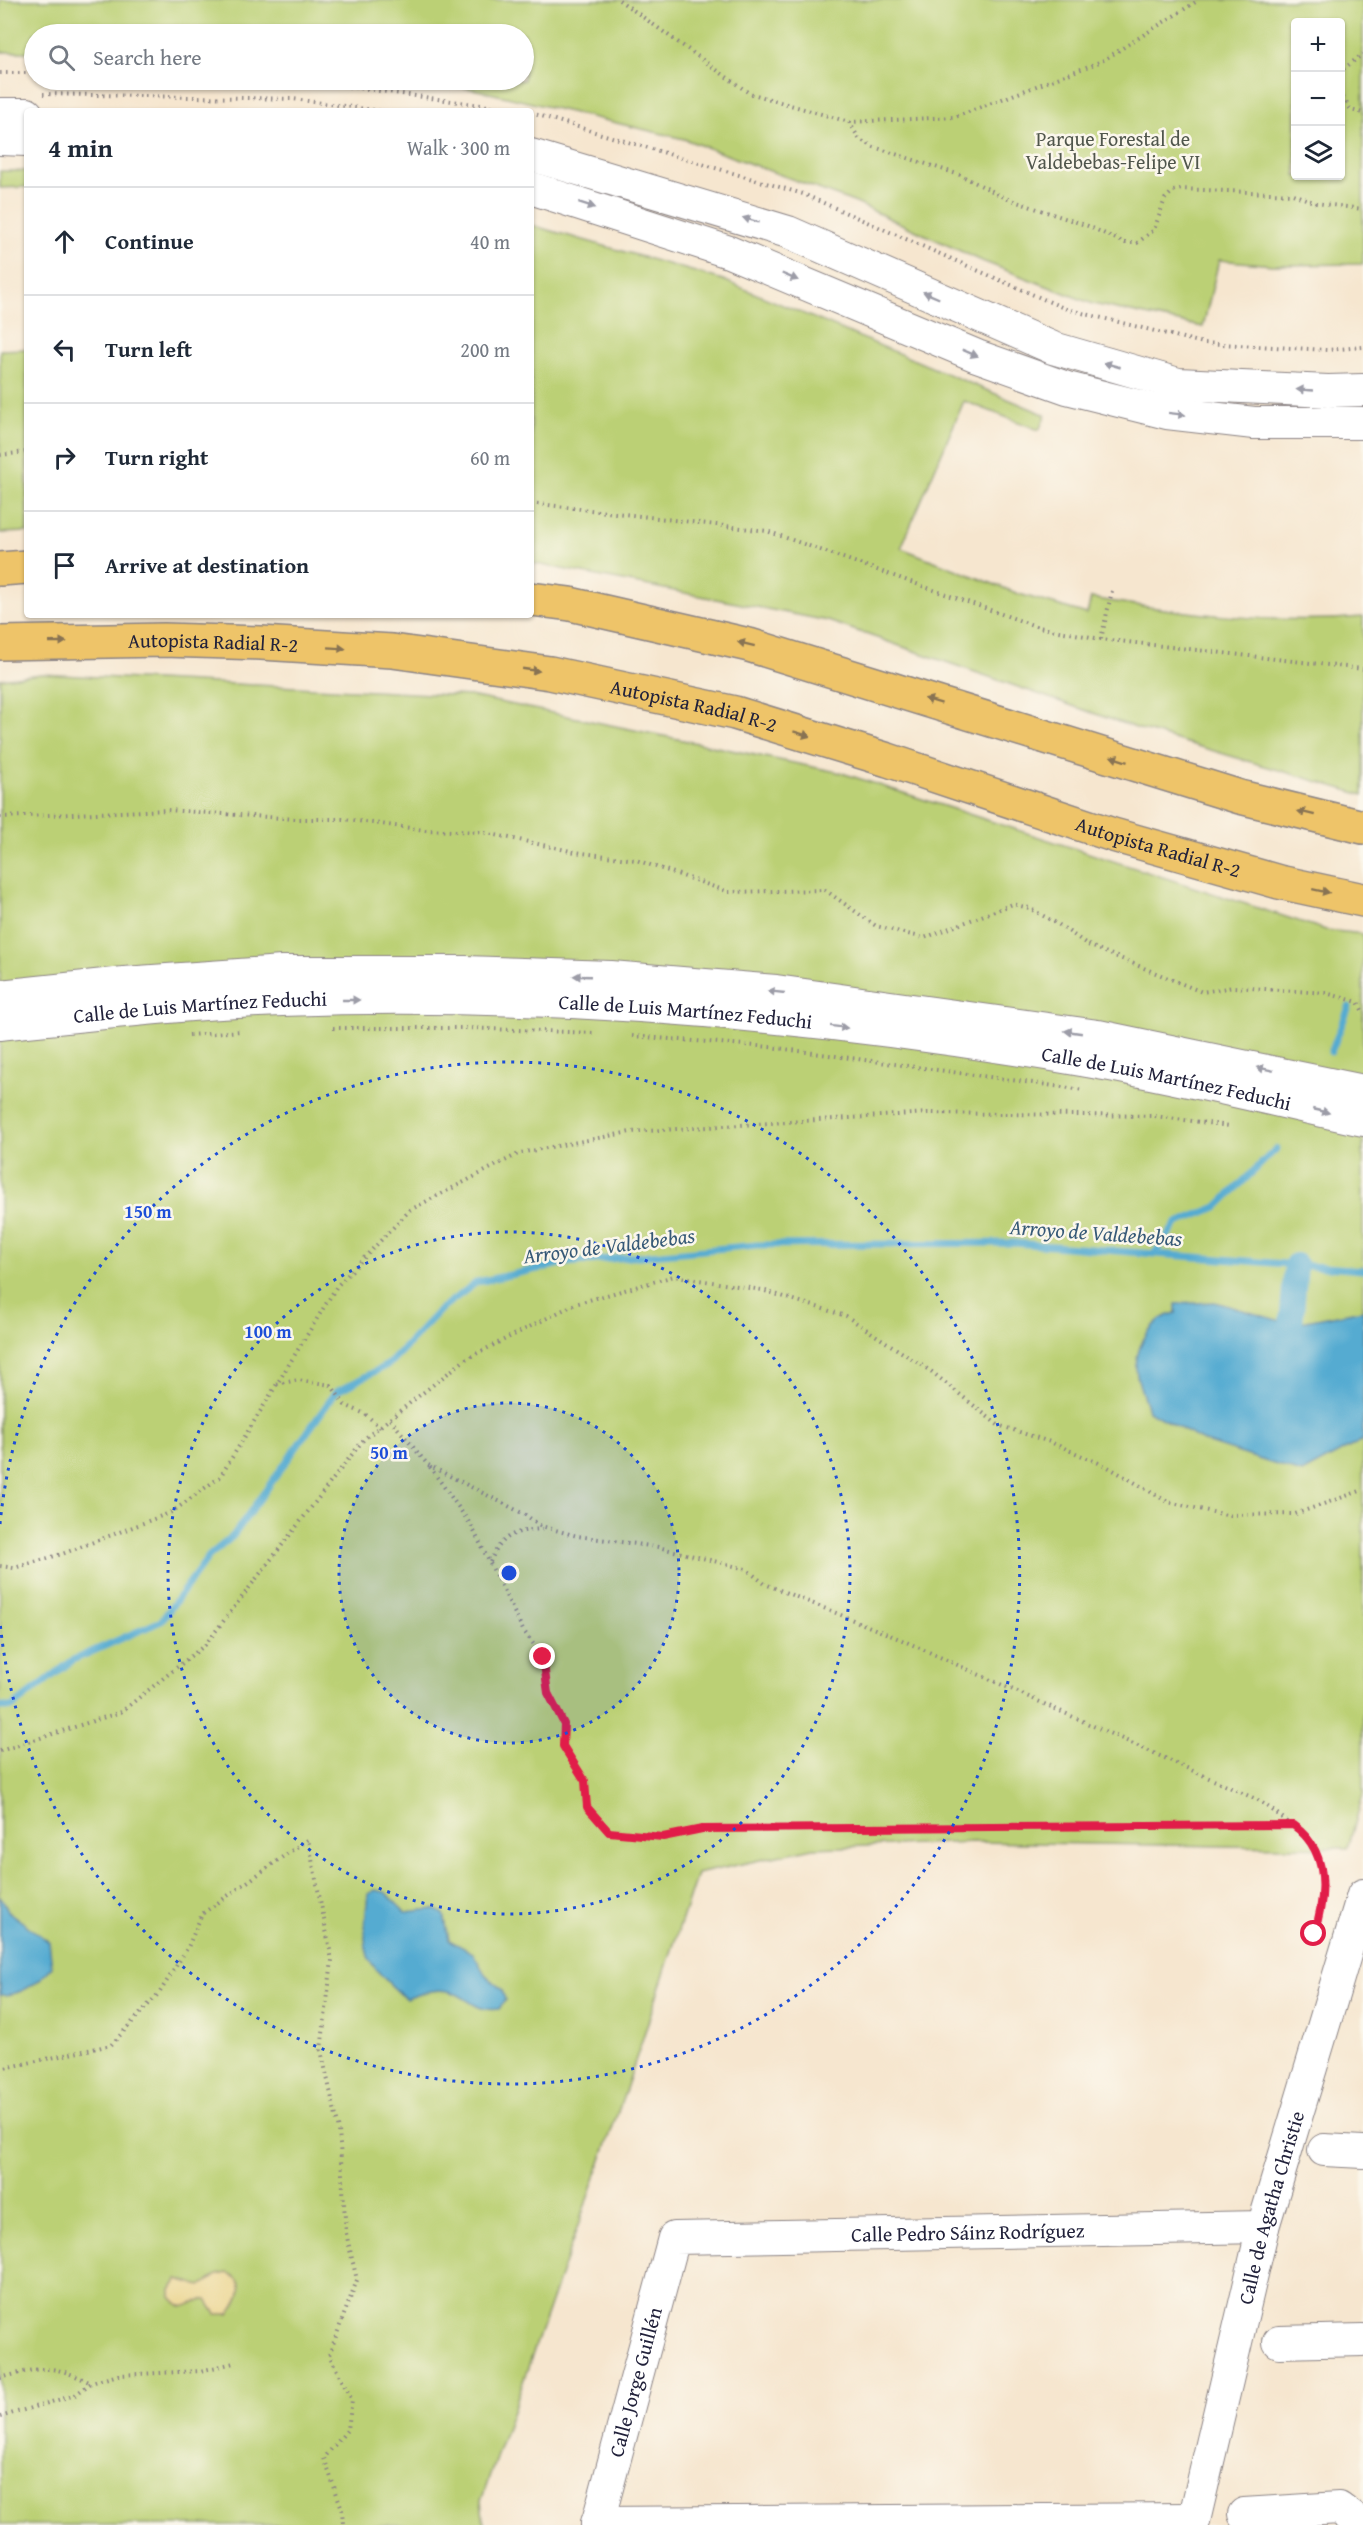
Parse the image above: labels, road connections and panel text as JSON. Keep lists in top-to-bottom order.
{
  "streets": {
    "highway": ["Autopista Radial R-2"],
    "street": [
      "Calle de Luis Martínez Feduchi",
      "Calle de Agatha Christie",
      "Calle Pedro Sáinz Rodríguez",
      "Calle Jorge Guillén"
    ]
  },
  "crossings": [
    ["Calle de Agatha Christie", "Calle Pedro Sáinz Rodríguez"],
    ["Calle Pedro Sáinz Rodríguez", "Calle Jorge Guillén"]
  ],
  "water": ["Arroyo de Valdebebas"],
  "parks": ["Parque Forestal de Valdebebas-Felipe VI"],
  "page": {
    "map_buttons": ["+", "−"],
    "search": "Search here",
    "heading": ["4 min", "Walk · 300 m"],
    "list": [
      ["Continue", "40 m"],
      ["Turn left", "200 m"],
      ["Turn right", "60 m"],
      "Arrive at destination"
    ]
  },
  "rings": ["150 m", "100 m", "50 m"]
}
